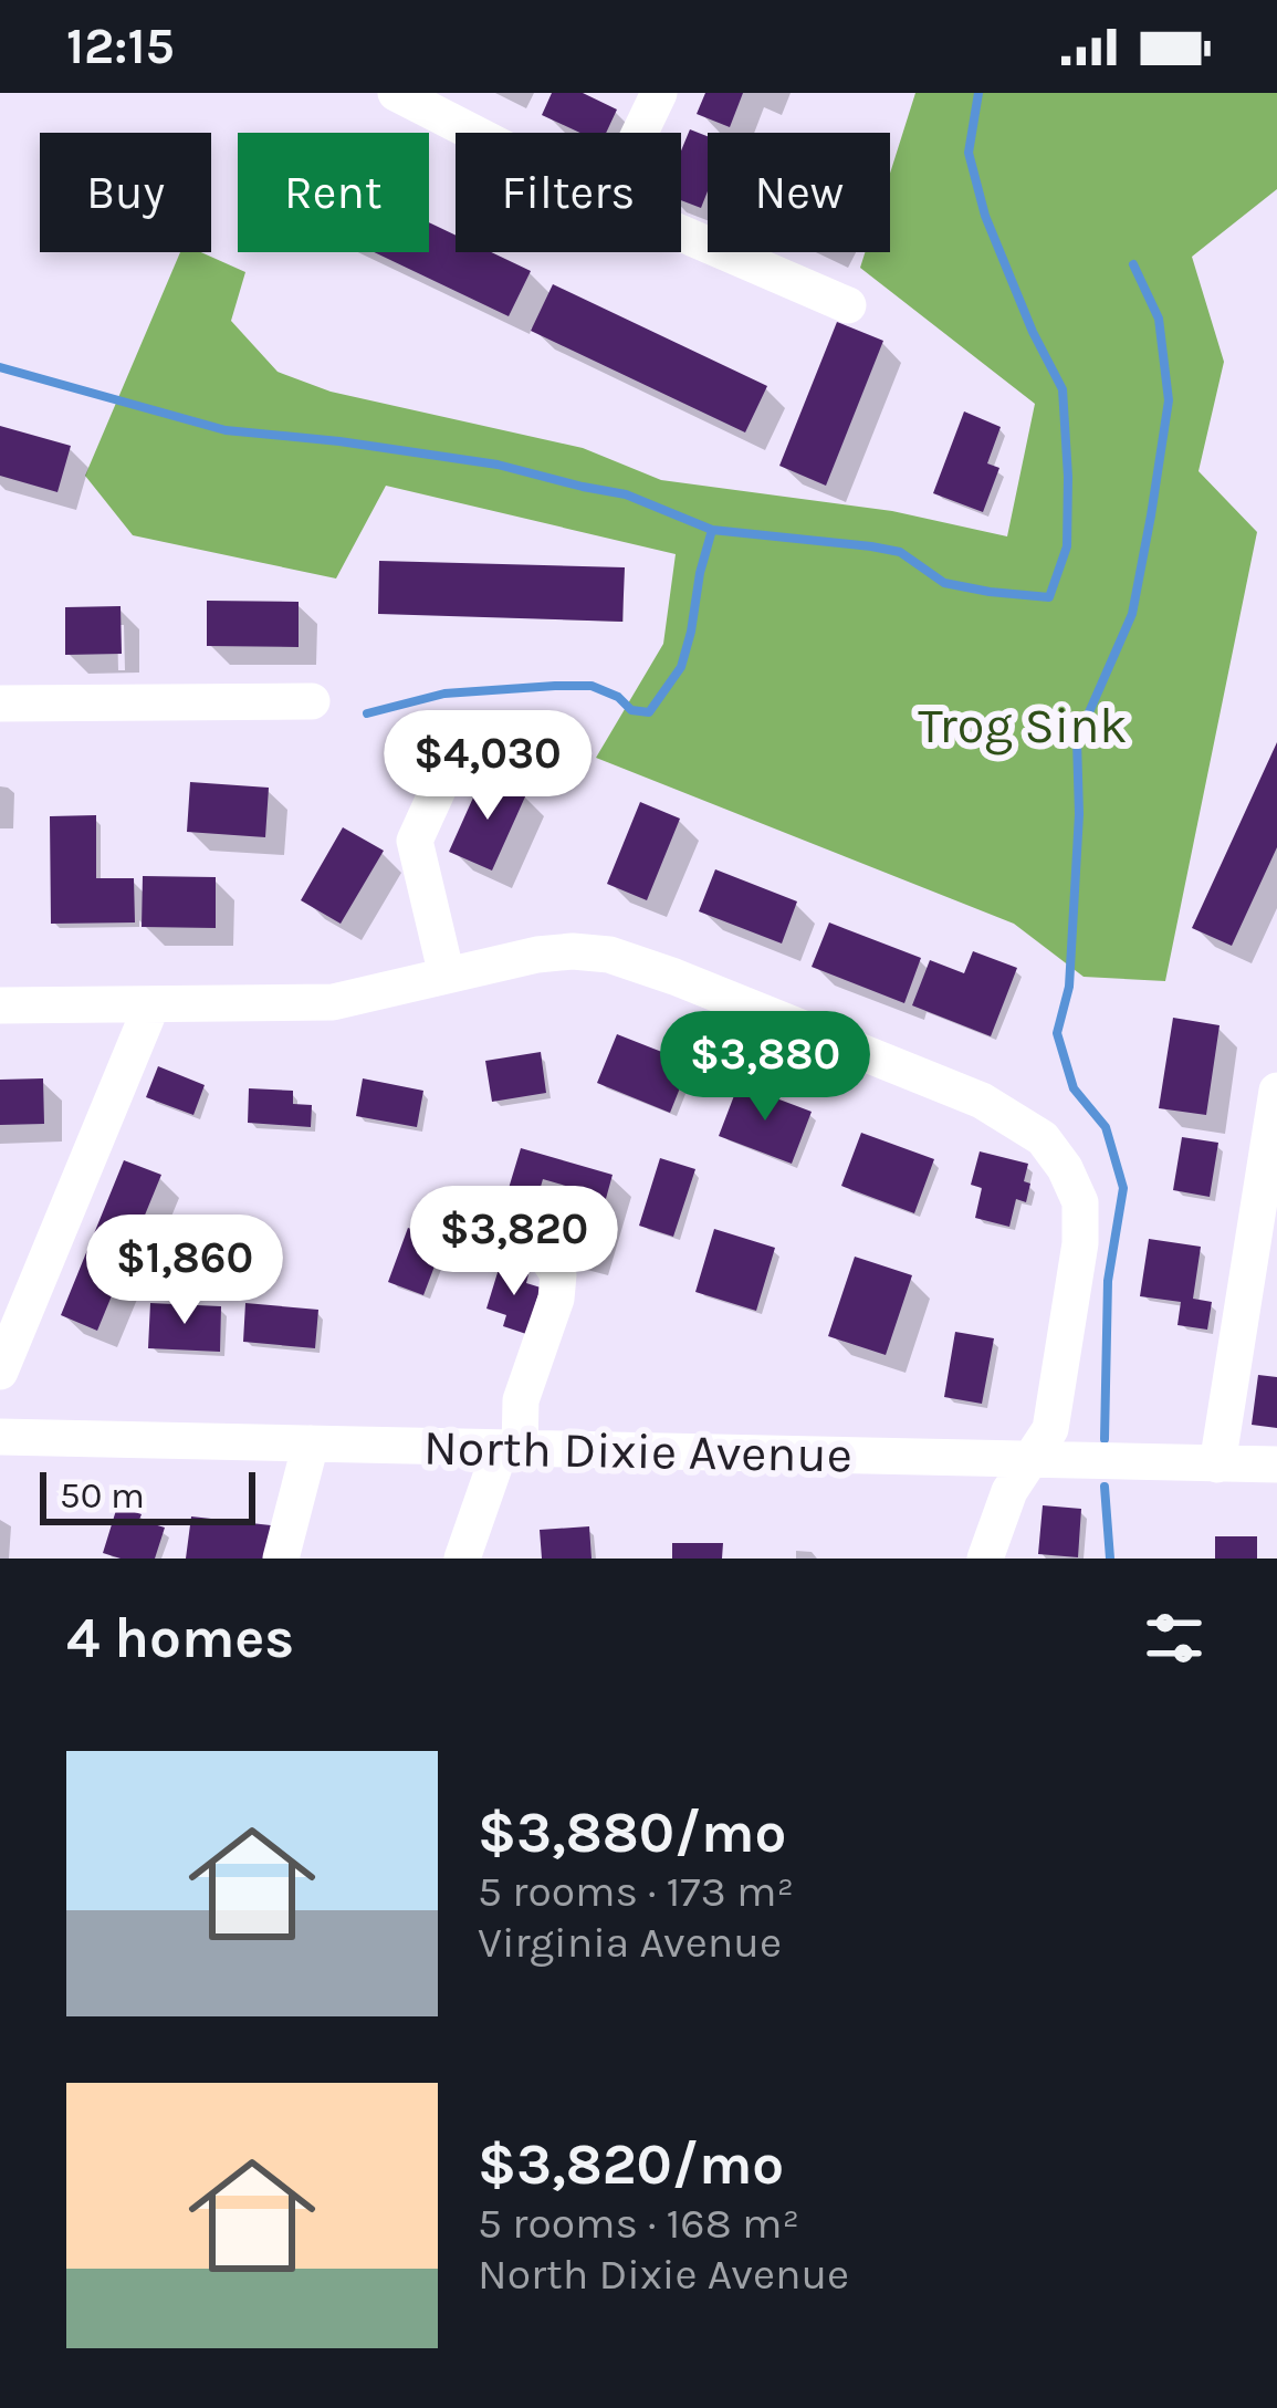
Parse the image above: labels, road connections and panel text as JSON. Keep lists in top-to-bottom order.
{
  "streets": {
    "street": ["North Dixie Avenue"]
  },
  "parks": ["Trog Sink"],
  "scale_bar": "50 m",
  "page": {
    "status": "12:15",
    "chip": [
      "Buy",
      "Rent",
      "Filters",
      "New"
    ],
    "price": [
      "$4,030",
      "$3,880",
      "$3,820",
      "$1,860"
    ],
    "scale": "50 m",
    "heading": "4 homes",
    "list": [
      {
        "name": "$3,880/mo",
        "note": "5 rooms · 173 m² · Virginia Avenue"
      },
      {
        "name": "$3,820/mo",
        "note": "5 rooms · 168 m² · North Dixie Avenue"
      }
    ]
  }
}
